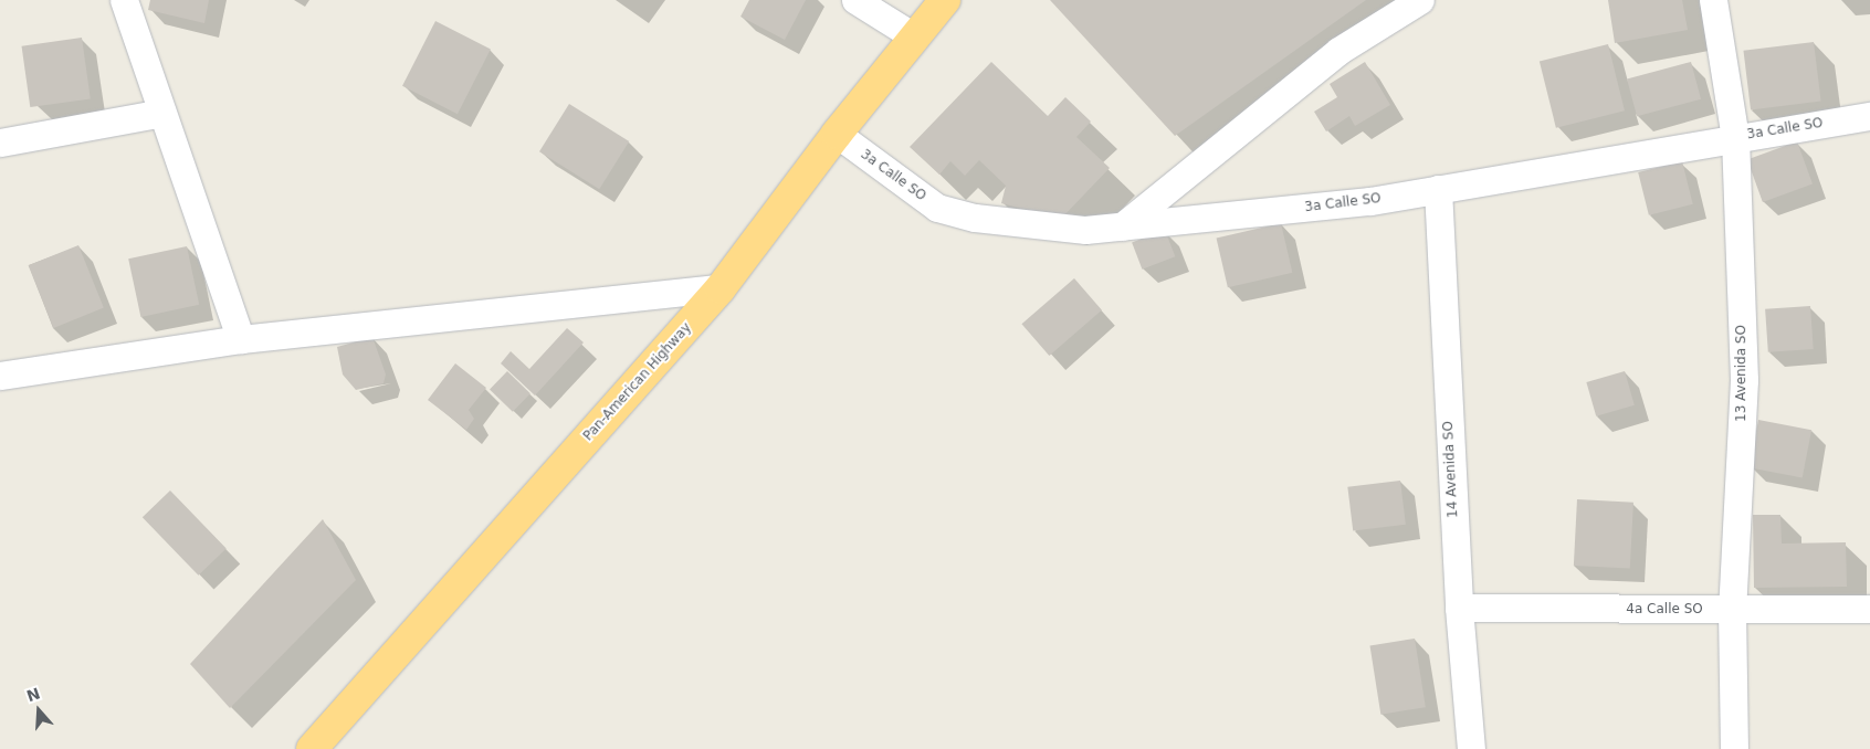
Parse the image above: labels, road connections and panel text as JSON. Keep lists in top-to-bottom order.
{
  "streets": {
    "highway": ["Pan-American Highway"],
    "street": [
      "3a Calle SO",
      "13 Avenida SO",
      "14 Avenida SO",
      "4a Calle SO"
    ]
  },
  "crossings": [
    ["3a Calle SO", "13 Avenida SO"],
    ["3a Calle SO", "Pan-American Highway"],
    ["3a Calle SO", "14 Avenida SO"],
    ["13 Avenida SO", "4a Calle SO"],
    ["14 Avenida SO", "4a Calle SO"]
  ],
  "north": "top"
}
